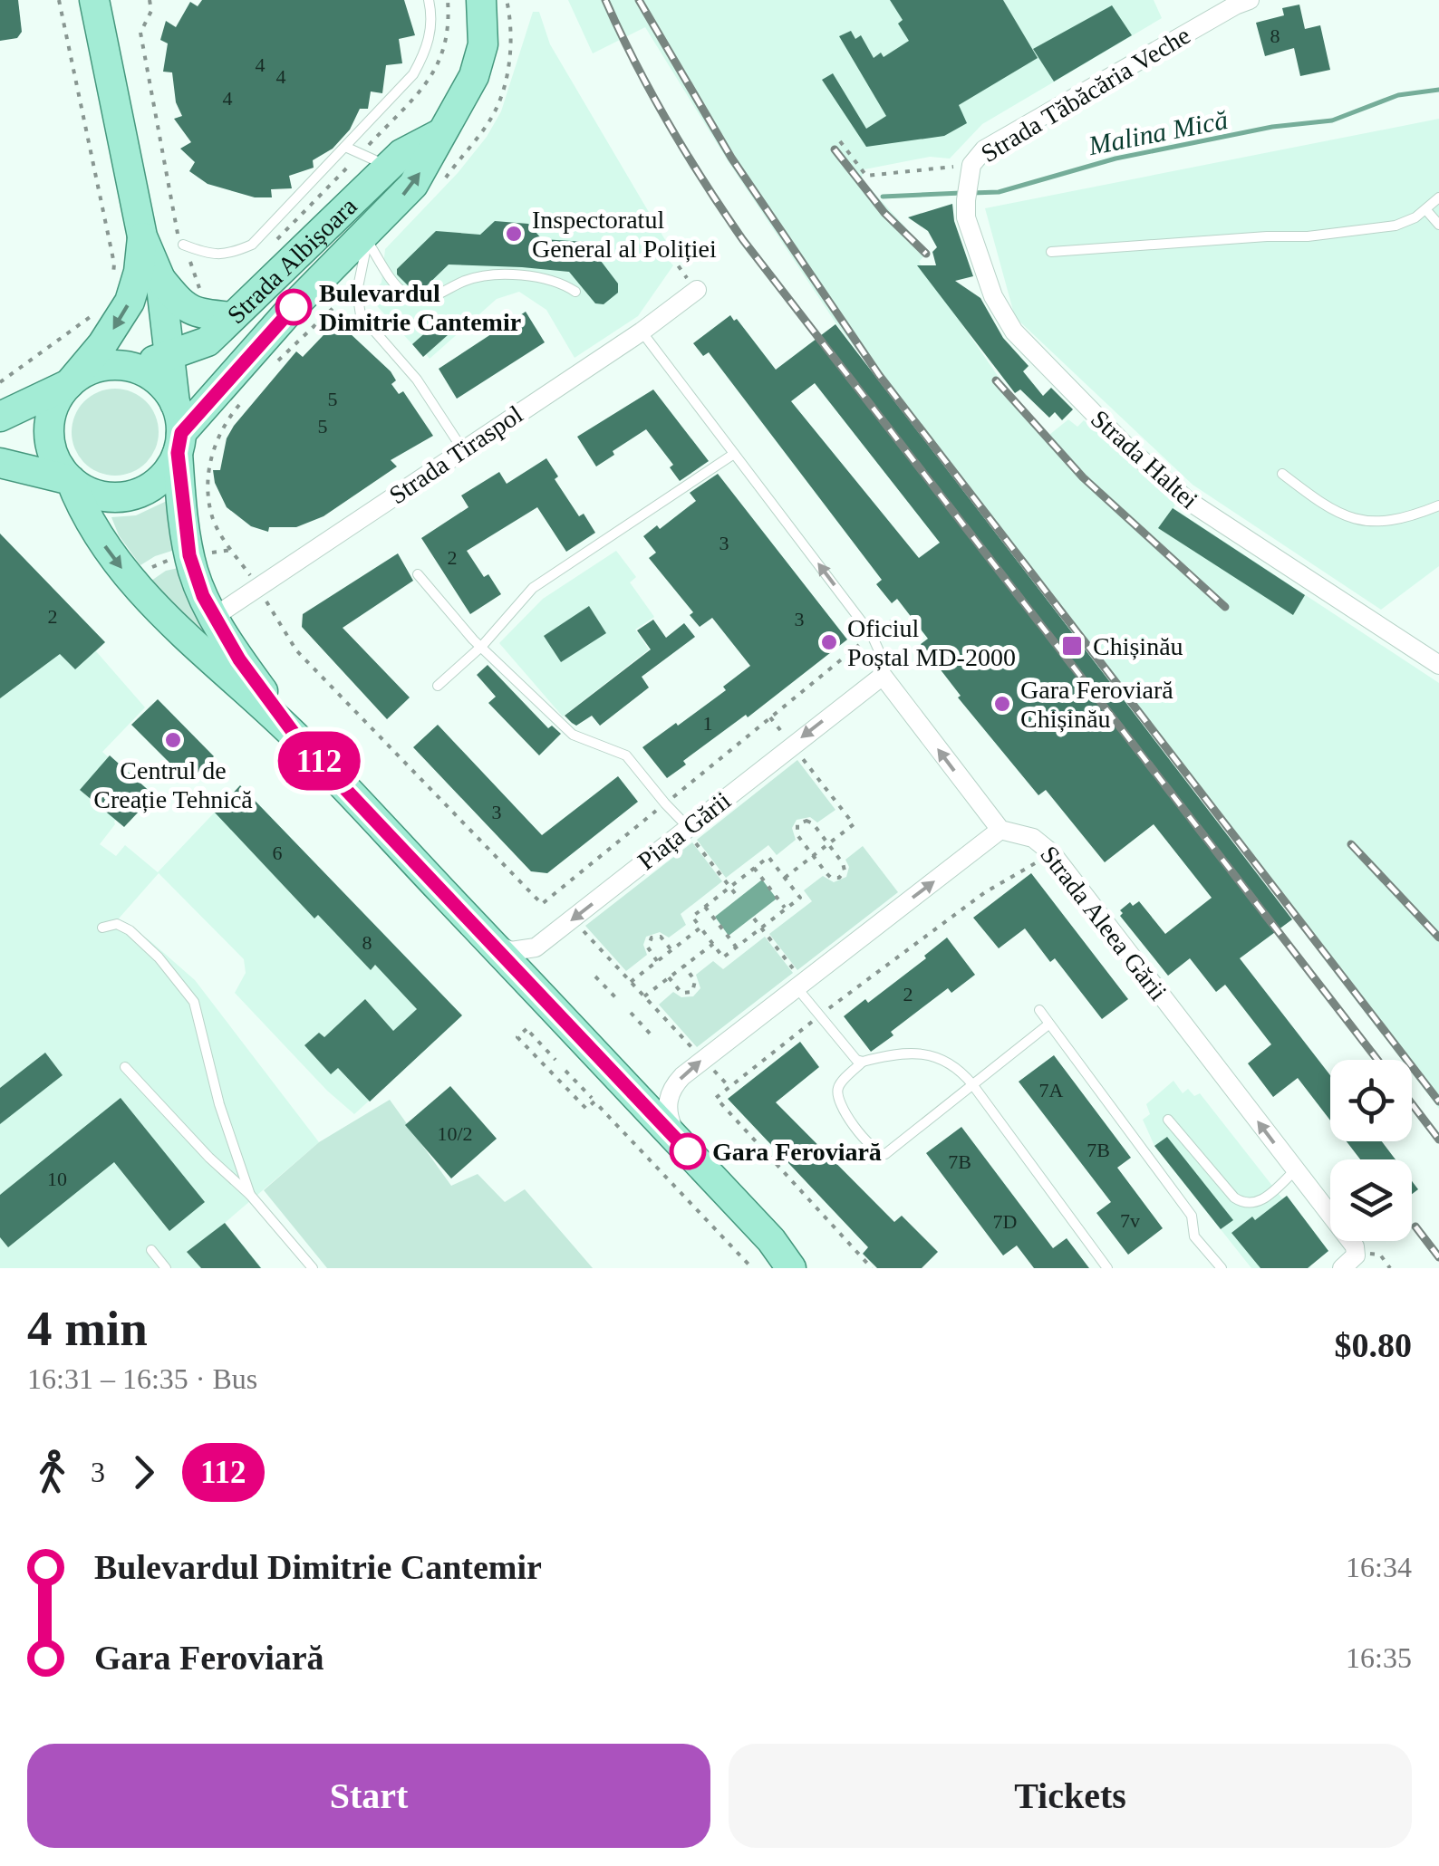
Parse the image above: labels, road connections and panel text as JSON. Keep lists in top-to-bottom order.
{
  "streets": {
    "main road": ["Strada Albișoara"],
    "street": [
      "Strada Tăbăcăria Veche",
      "Strada Tiraspol",
      "Strada Haltei",
      "Piața Gării",
      "Strada Aleea Gării"
    ]
  },
  "crossings": [
    ["Strada Tăbăcăria Veche", "Strada Haltei"]
  ],
  "one_way": ["Piața Gării", "Strada Aleea Gării"],
  "water": ["Malina Mică"],
  "places": {
    "other": [
      "Inspectoratul General al Poliției",
      "Bulevardul Dimitrie Cantemir",
      "Oficiul Poștal MD-2000",
      "Gara Feroviară Chișinău",
      "Centrul de Creație Tehnică",
      "Gara Feroviară"
    ],
    "transit": ["Chișinău"]
  },
  "lines": ["bus line 112"],
  "house_numbers": [
    "8",
    "4",
    "4",
    "4",
    "5",
    "5",
    "3",
    "2",
    "2",
    "3",
    "1",
    "3",
    "6",
    "8",
    "2",
    "7A",
    "10/2",
    "7B",
    "7B",
    "10",
    "7v",
    "7D"
  ],
  "page": {
    "on_map": "112",
    "heading": ["4 min", "16:31 – 16:35 · Bus", "$0.80"],
    "legs": ["3", "112"],
    "list": [
      {
        "name": "Bulevardul Dimitrie Cantemir",
        "value": "16:34"
      },
      {
        "name": "Gara Feroviară",
        "value": "16:35"
      }
    ],
    "buttons": ["Start", "Tickets"]
  }
}
